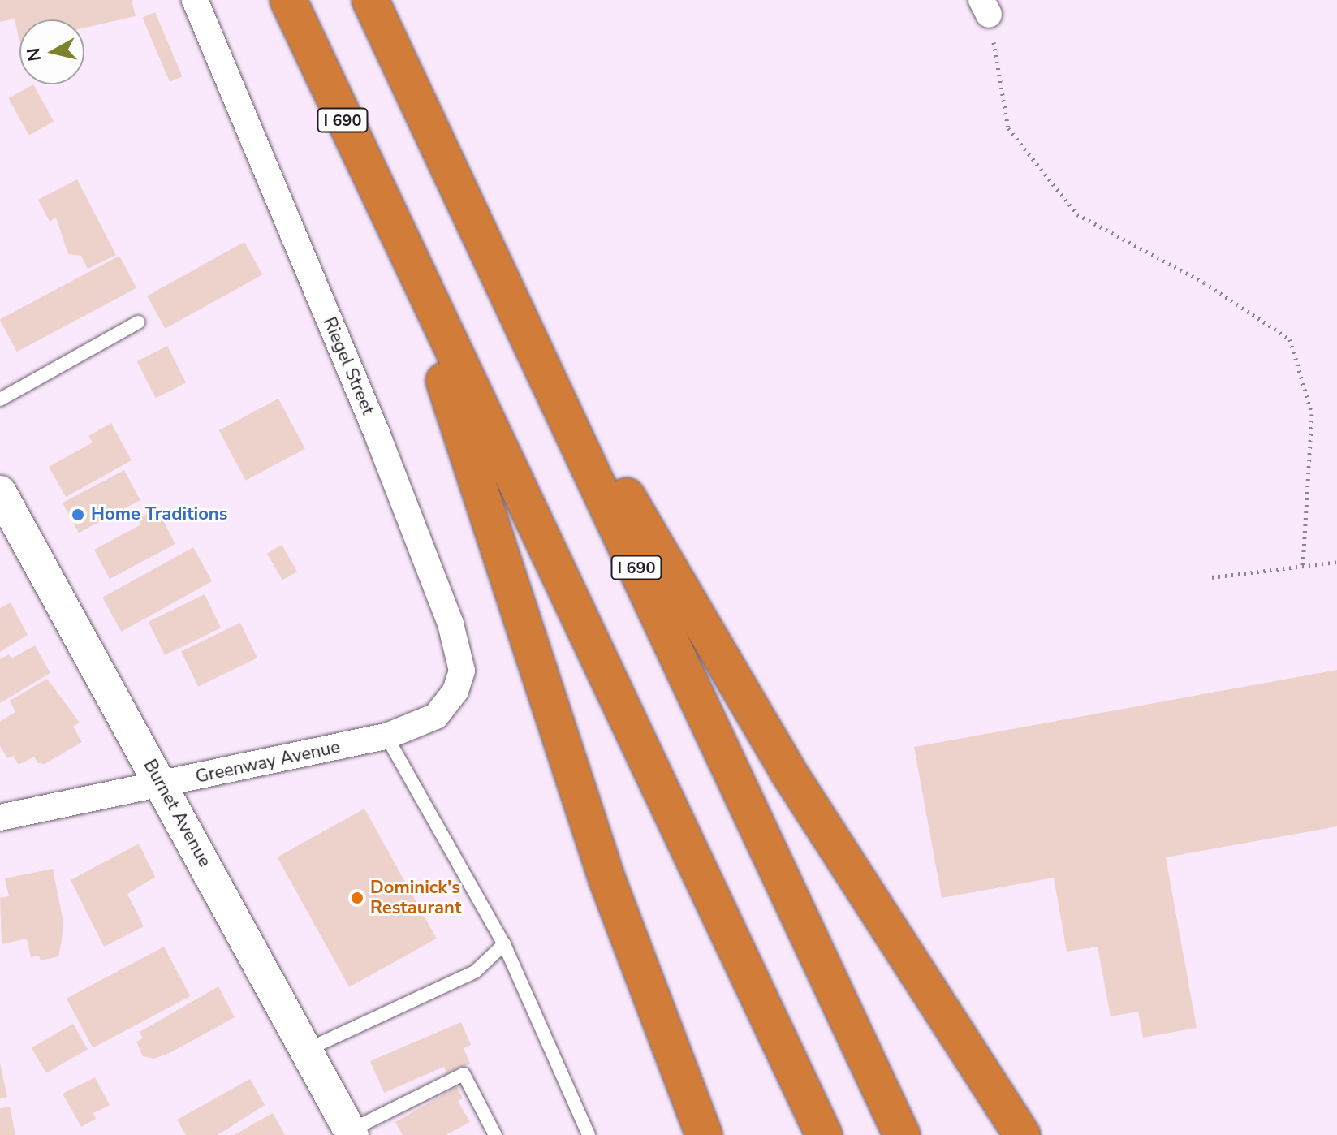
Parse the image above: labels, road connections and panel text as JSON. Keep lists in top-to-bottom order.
{
  "streets": {
    "highway": ["I 690"],
    "street": ["Riegel Street", "Greenway Avenue", "Burnet Avenue"]
  },
  "crossings": [
    ["Riegel Street", "Greenway Avenue"],
    ["Greenway Avenue", "Burnet Avenue"]
  ],
  "places": ["Home Traditions", "Dominick's Restaurant"],
  "north": "left"
}
